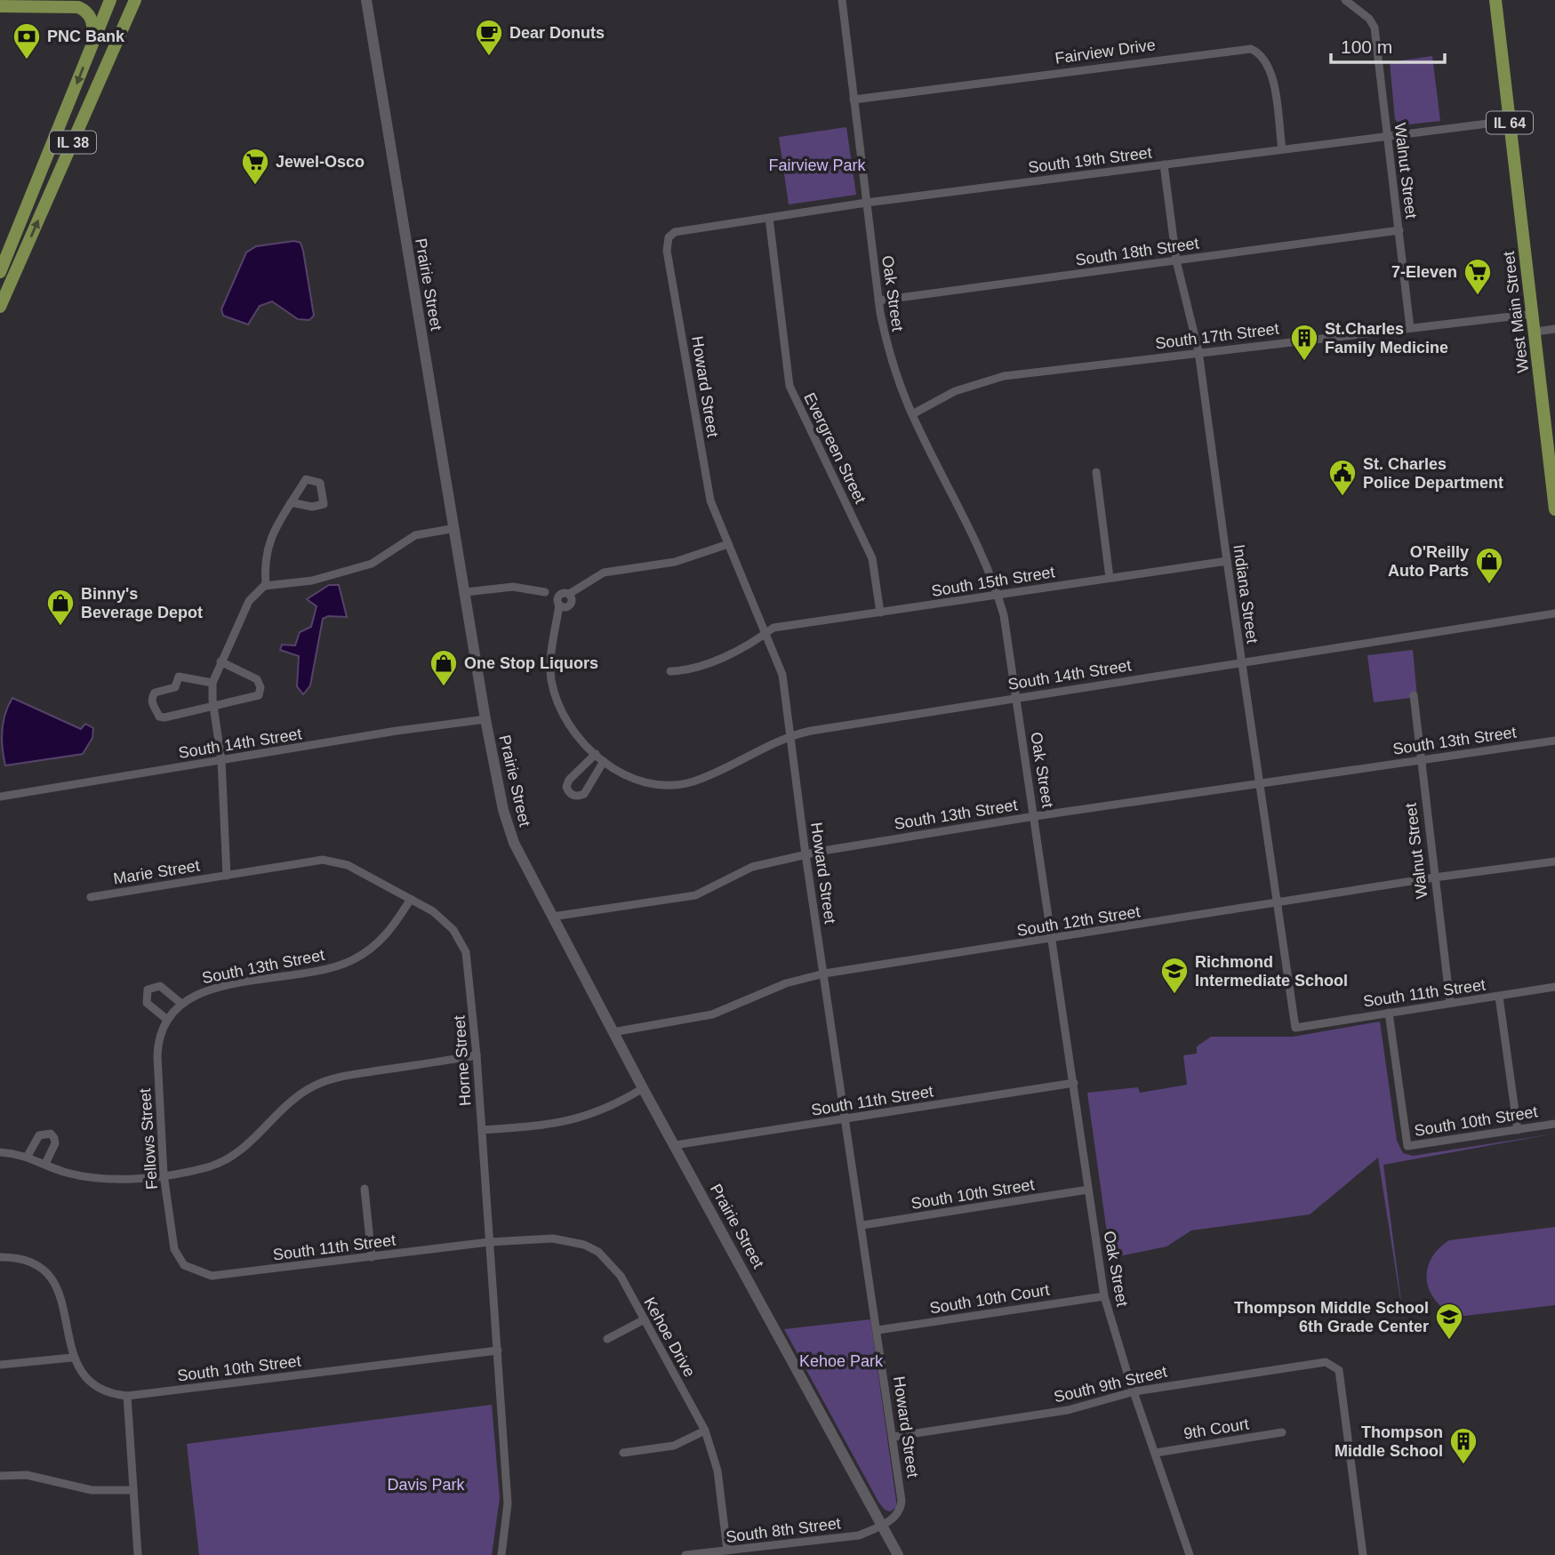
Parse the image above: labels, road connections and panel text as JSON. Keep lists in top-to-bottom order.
{
  "streets": {
    "main road": ["IL 64", "IL 38", "West Main Street"],
    "street": [
      "Fairview Drive",
      "South 19th Street",
      "Walnut Street",
      "South 18th Street",
      "Prairie Street",
      "Oak Street",
      "South 17th Street",
      "Howard Street",
      "Evergreen Street",
      "South 15th Street",
      "Indiana Street",
      "South 14th Street",
      "South 13th Street",
      "Marie Street",
      "South 12th Street",
      "South 11th Street",
      "Horne Street",
      "South 10th Street",
      "Fellows Street",
      "South 10th Court",
      "Kehoe Drive",
      "South 9th Street",
      "9th Court",
      "South 8th Street"
    ]
  },
  "crossings": [
    ["Fairview Drive", "South 19th Street"],
    ["Fairview Drive", "Oak Street"],
    ["South 19th Street", "Walnut Street"],
    ["South 19th Street", "Oak Street"],
    ["South 19th Street", "West Main Street"],
    ["South 19th Street", "Howard Street"],
    ["South 19th Street", "Evergreen Street"],
    ["South 19th Street", "Indiana Street"],
    ["Walnut Street", "South 18th Street"],
    ["Walnut Street", "South 17th Street"],
    ["Walnut Street", "South 13th Street"],
    ["Walnut Street", "South 12th Street"],
    ["Walnut Street", "South 11th Street"],
    ["South 18th Street", "Oak Street"],
    ["South 18th Street", "Indiana Street"],
    ["Prairie Street", "Howard Street"],
    ["Prairie Street", "South 14th Street"],
    ["Prairie Street", "South 13th Street"],
    ["Prairie Street", "South 12th Street"],
    ["Prairie Street", "South 11th Street"],
    ["Prairie Street", "South 8th Street"],
    ["Oak Street", "South 17th Street"],
    ["Oak Street", "South 15th Street"],
    ["Oak Street", "South 14th Street"],
    ["Oak Street", "South 13th Street"],
    ["Oak Street", "South 12th Street"],
    ["Oak Street", "South 11th Street"],
    ["Oak Street", "South 10th Street"],
    ["Oak Street", "South 10th Court"],
    ["Oak Street", "South 9th Street"],
    ["Oak Street", "9th Court"],
    ["West Main Street", "South 17th Street"],
    ["South 17th Street", "Indiana Street"],
    ["Howard Street", "South 15th Street"],
    ["Howard Street", "South 14th Street"],
    ["Howard Street", "South 13th Street"],
    ["Howard Street", "South 12th Street"],
    ["Howard Street", "South 11th Street"],
    ["Howard Street", "South 10th Street"],
    ["Howard Street", "South 10th Court"],
    ["Howard Street", "South 9th Street"],
    ["Howard Street", "South 8th Street"],
    ["Evergreen Street", "South 15th Street"],
    ["South 15th Street", "Indiana Street"],
    ["Indiana Street", "South 14th Street"],
    ["Indiana Street", "South 13th Street"],
    ["Indiana Street", "South 12th Street"],
    ["Indiana Street", "South 11th Street"],
    ["South 13th Street", "Horne Street"],
    ["South 13th Street", "Fellows Street"],
    ["Marie Street", "Horne Street"],
    ["South 11th Street", "Horne Street"],
    ["South 11th Street", "South 10th Street"],
    ["South 11th Street", "Fellows Street"],
    ["South 11th Street", "Kehoe Drive"],
    ["Horne Street", "South 10th Street"],
    ["Horne Street", "Kehoe Drive"],
    ["Kehoe Drive", "South 8th Street"]
  ],
  "parks": ["Fairview Park", "Kehoe Park", "Davis Park"],
  "places": {
    "cafe": ["Dear Donuts"],
    "bank": ["PNC Bank"],
    "supermarket": ["Jewel-Osco", "7-Eleven"],
    "building": ["St.Charles Family Medicine", "Thompson Middle School"],
    "public building": ["St. Charles Police Department"],
    "shop": ["O'Reilly Auto Parts", "Binny's Beverage Depot", "One Stop Liquors"],
    "school or university": ["Richmond Intermediate School", "Thompson Middle School 6th Grade Center"]
  },
  "scale_bar": "100 m"
}
